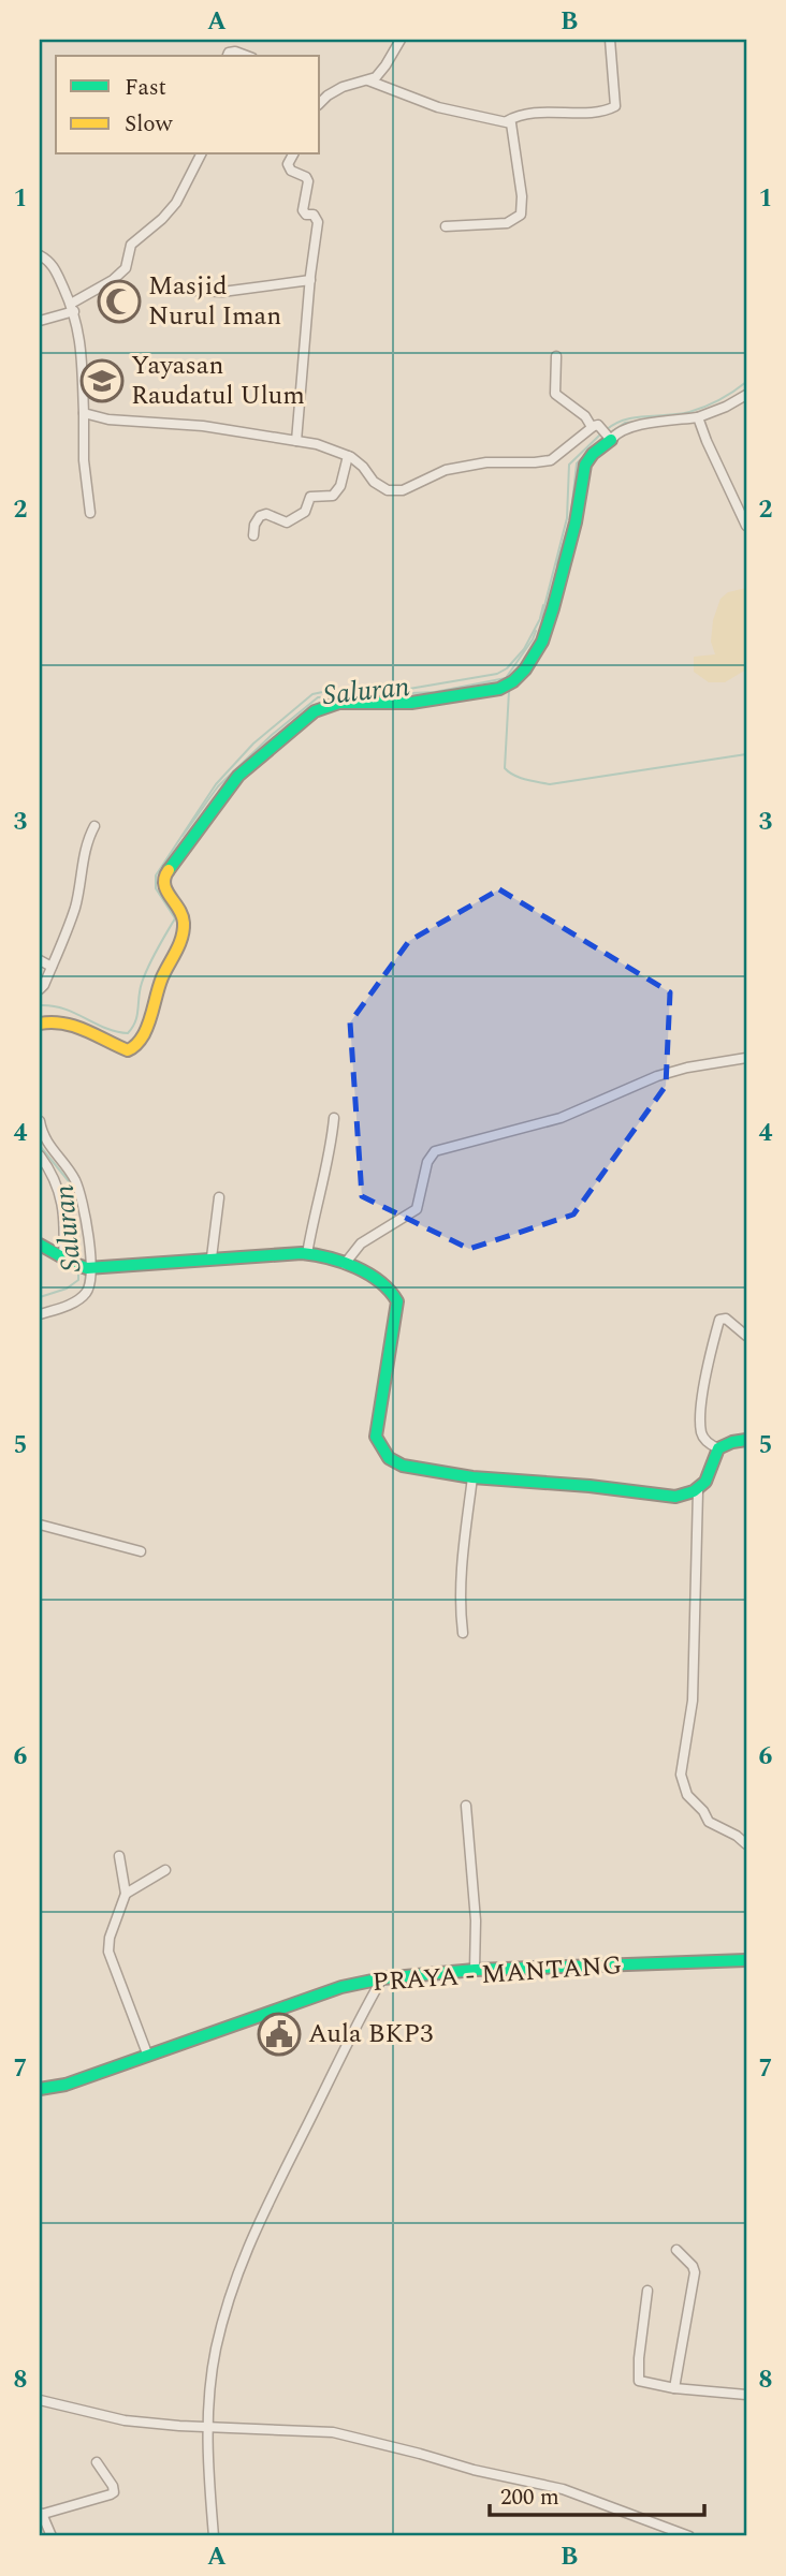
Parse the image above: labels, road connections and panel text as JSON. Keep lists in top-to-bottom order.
{
  "streets": {
    "street": ["PRAYA - MANTANG"]
  },
  "water": ["Saluran"],
  "places": {
    "mosque": ["Masjid Nurul Iman"],
    "school or university": ["Yayasan Raudatul Ulum"],
    "public building": ["Aula BKP3"]
  },
  "legend": ["Fast", "Slow"],
  "scale_bar": "200 m",
  "grid": {
    "columns": ["A", "B"],
    "rows": [
      "1",
      "2",
      "3",
      "4",
      "5",
      "6",
      "7",
      "8"
    ]
  }
}
